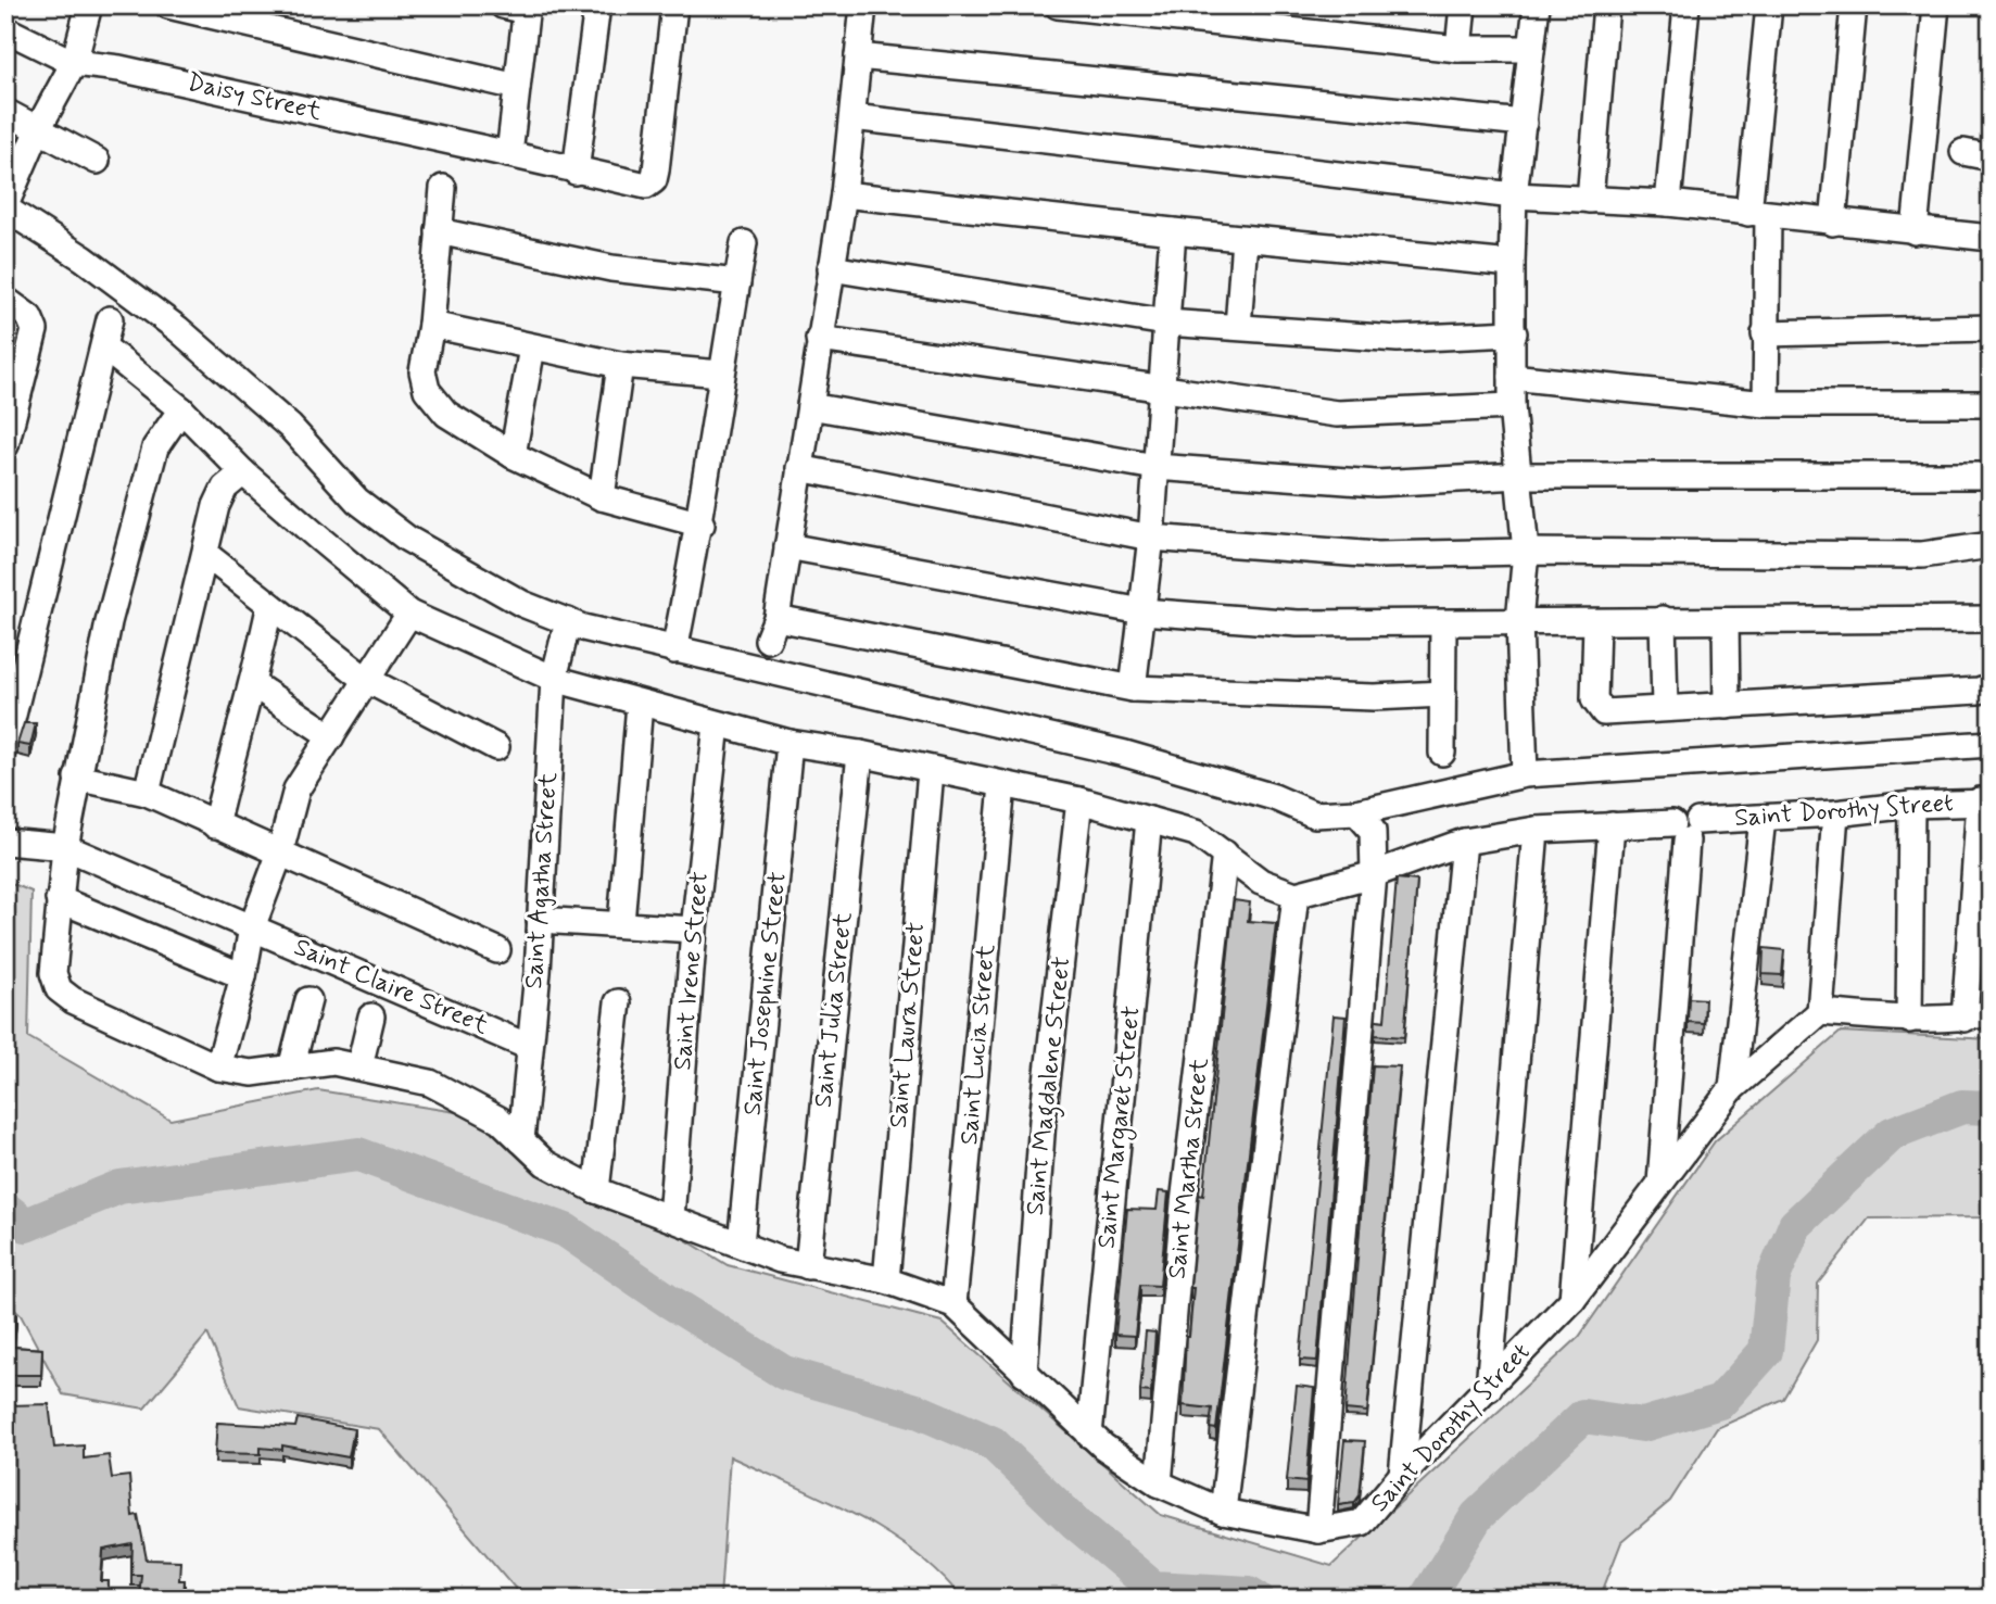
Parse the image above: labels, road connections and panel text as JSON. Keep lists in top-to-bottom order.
{
  "streets": {
    "street": [
      "Daisy Street",
      "Saint Dorothy Street",
      "Saint Agatha Street",
      "Saint Irene Street",
      "Saint Claire Street",
      "Saint Josephine Street",
      "Saint Julia Street",
      "Saint Laura Street",
      "Saint Lucia Street",
      "Saint Magdalene Street",
      "Saint Margaret Street",
      "Saint Martha Street"
    ]
  },
  "crossings": [
    ["Saint Dorothy Street", "Saint Agatha Street"],
    ["Saint Dorothy Street", "Saint Irene Street"],
    ["Saint Dorothy Street", "Saint Josephine Street"],
    ["Saint Dorothy Street", "Saint Julia Street"],
    ["Saint Dorothy Street", "Saint Laura Street"],
    ["Saint Dorothy Street", "Saint Lucia Street"],
    ["Saint Dorothy Street", "Saint Magdalene Street"],
    ["Saint Dorothy Street", "Saint Margaret Street"],
    ["Saint Dorothy Street", "Saint Martha Street"],
    ["Saint Agatha Street", "Saint Claire Street"]
  ]
}
